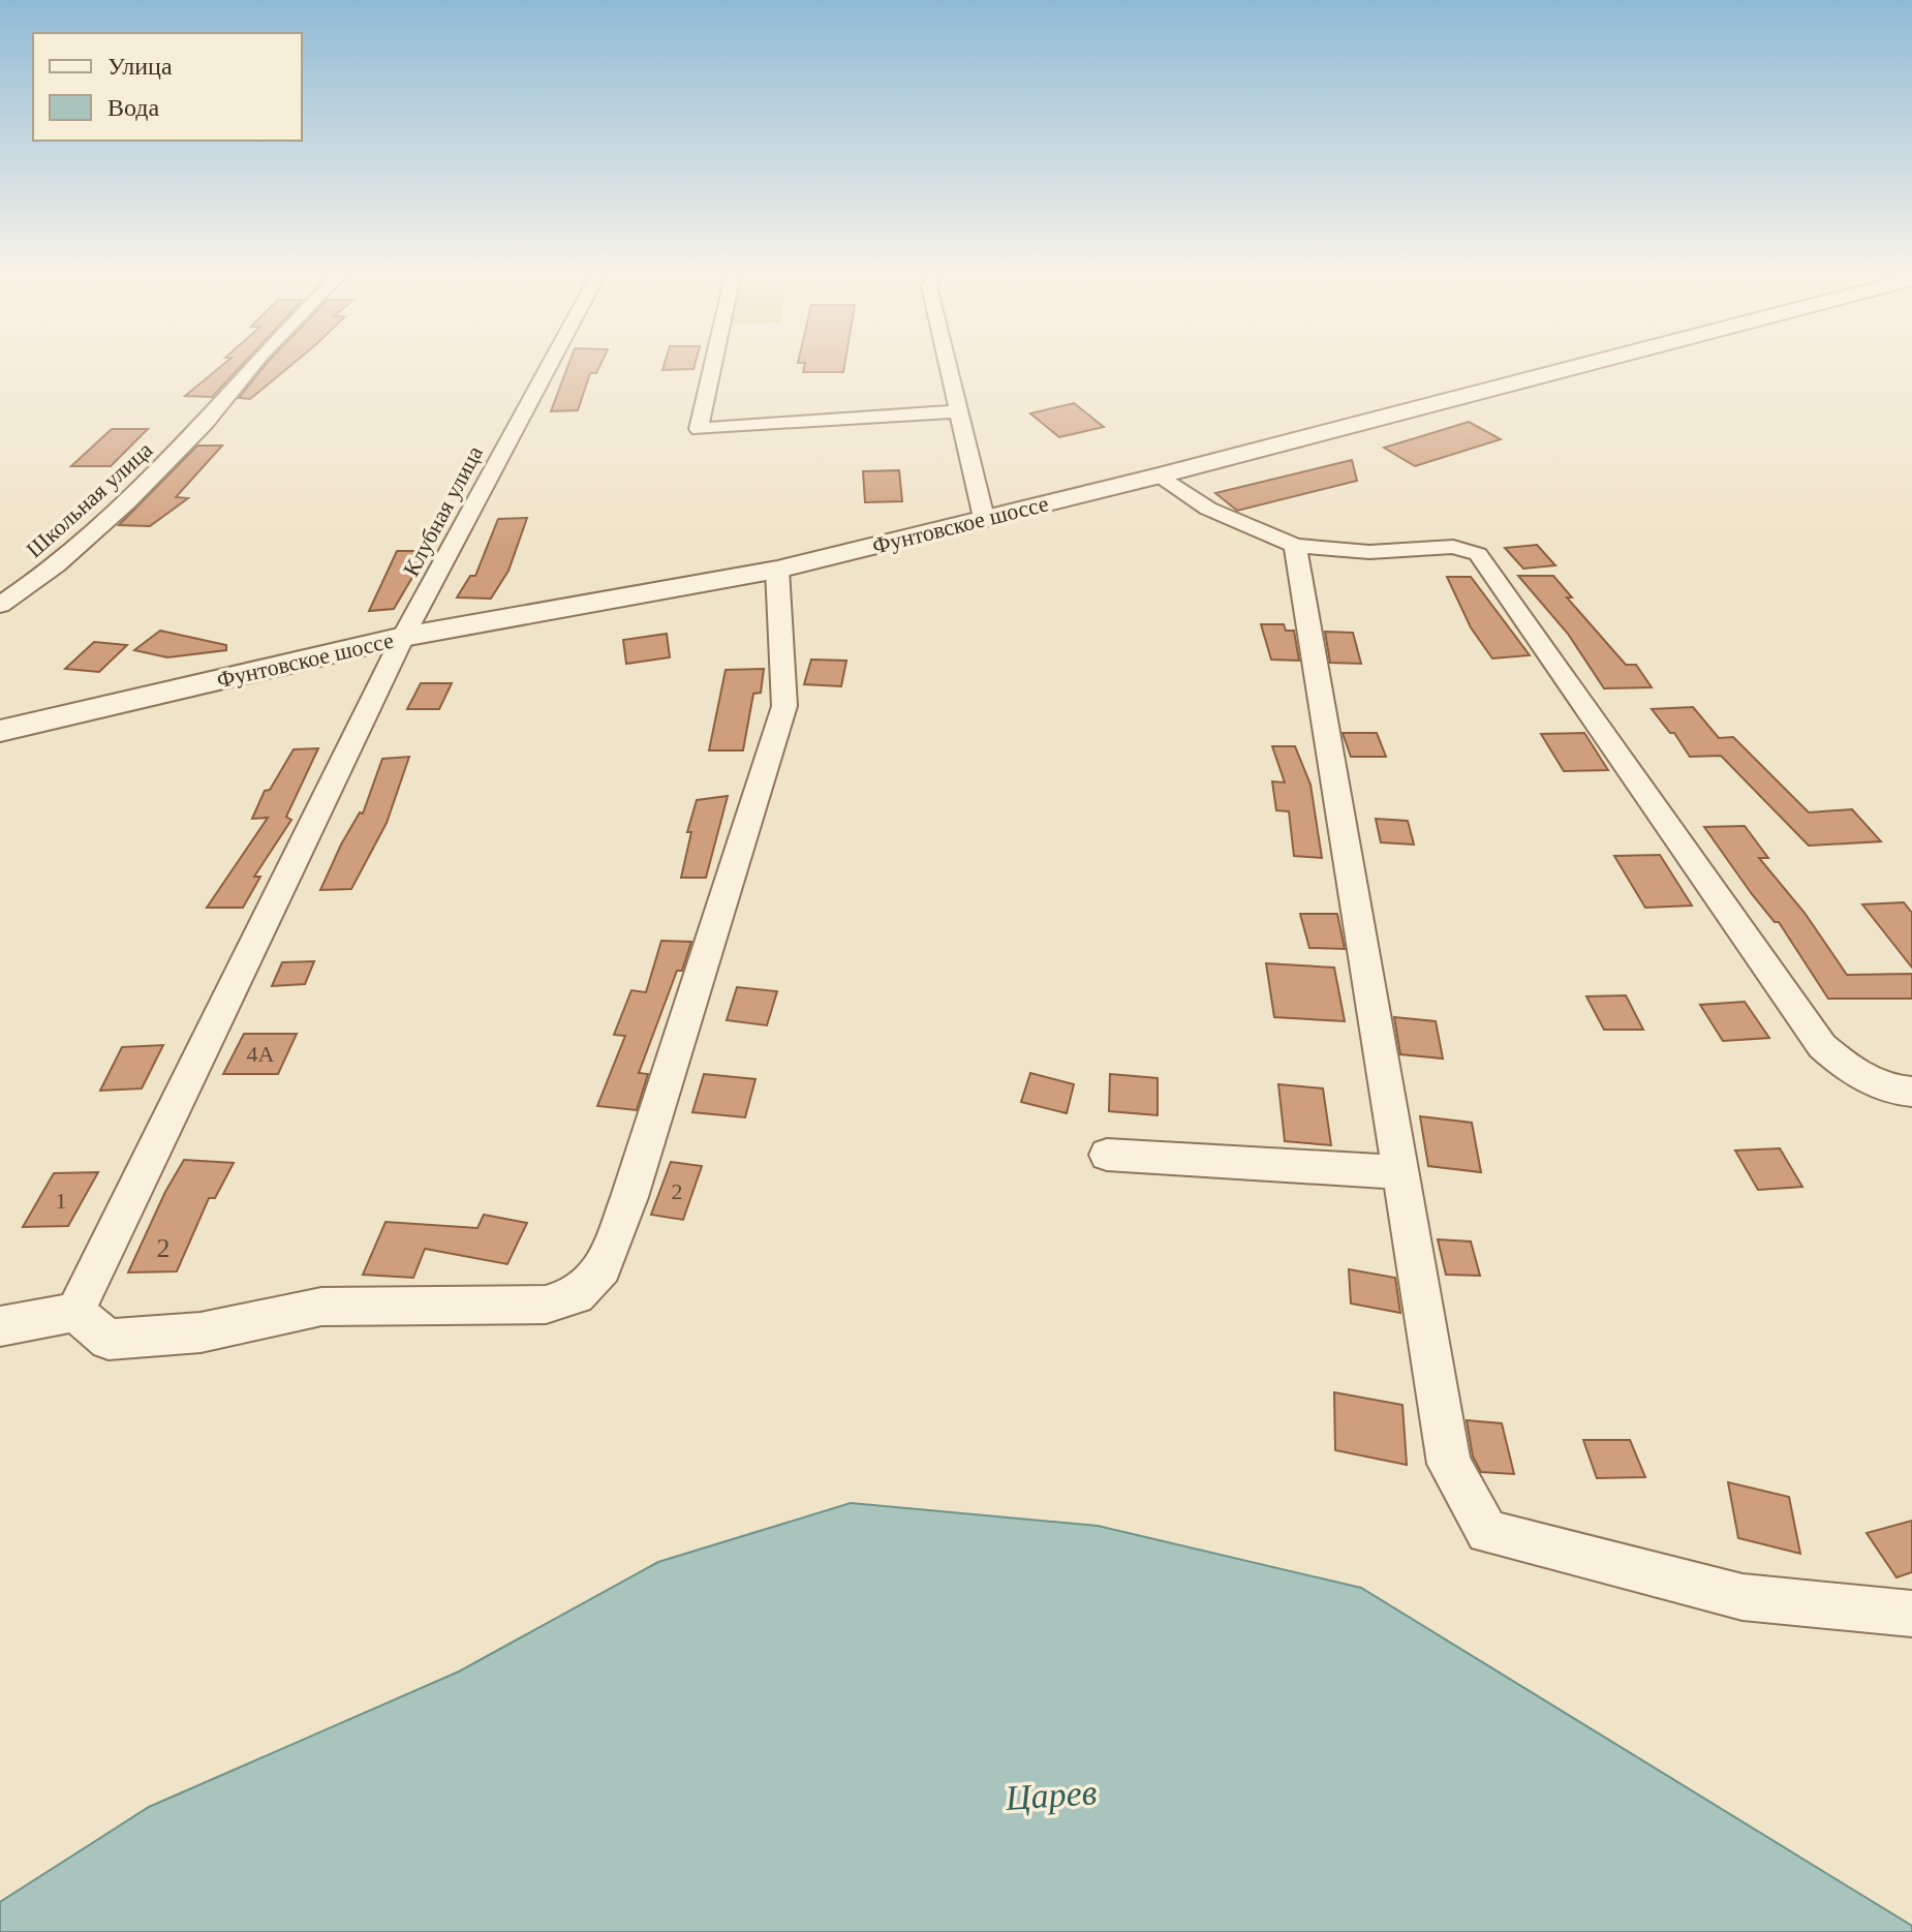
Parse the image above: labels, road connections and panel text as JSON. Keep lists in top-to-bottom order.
{
  "streets": {
    "street": ["Школьная улица", "Клубная улица", "Фунтовское шоссе"]
  },
  "crossings": [
    ["Клубная улица", "Фунтовское шоссе"]
  ],
  "water": ["Царев"],
  "house_numbers": [
    "4А",
    "2",
    "1",
    "2"
  ],
  "legend": ["Улица", "Вода"]
}
